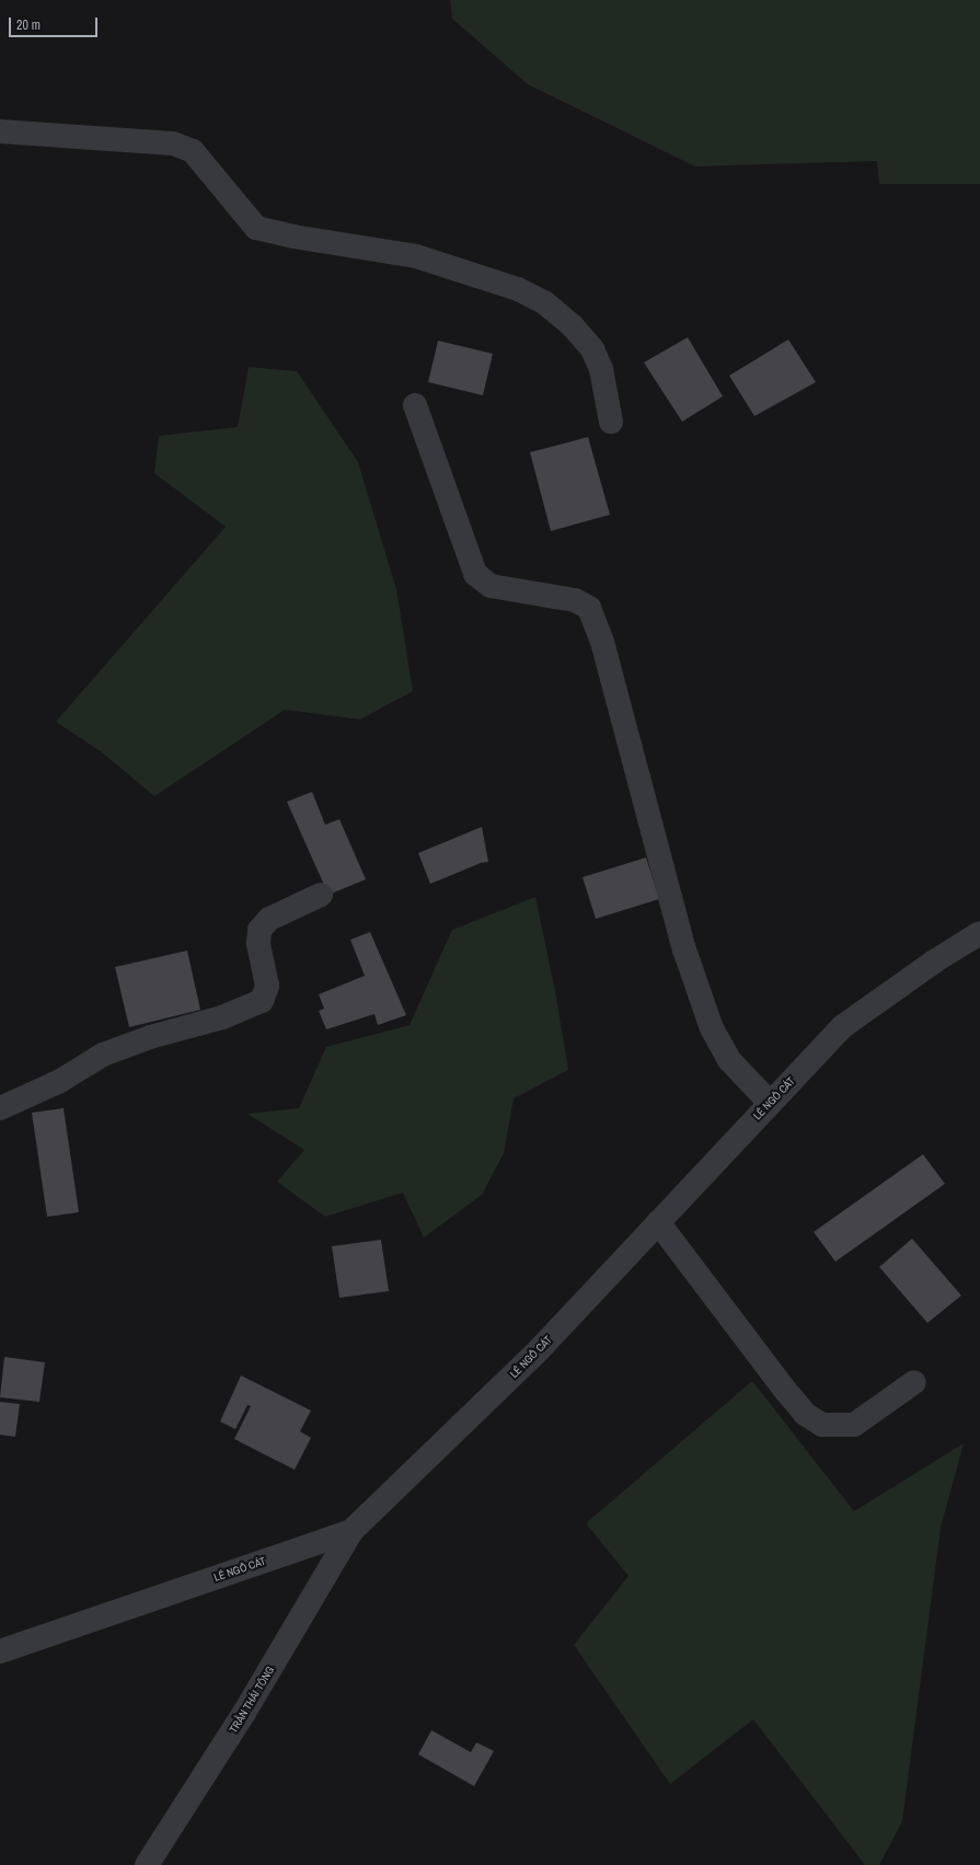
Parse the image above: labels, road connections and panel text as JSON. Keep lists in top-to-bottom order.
{
  "streets": {
    "street": ["LÊ NGÔ CÁT", "TRẦN THÁI TÔNG"]
  },
  "crossings": [
    ["LÊ NGÔ CÁT", "TRẦN THÁI TÔNG"]
  ],
  "scale_bar": "20 m"
}
